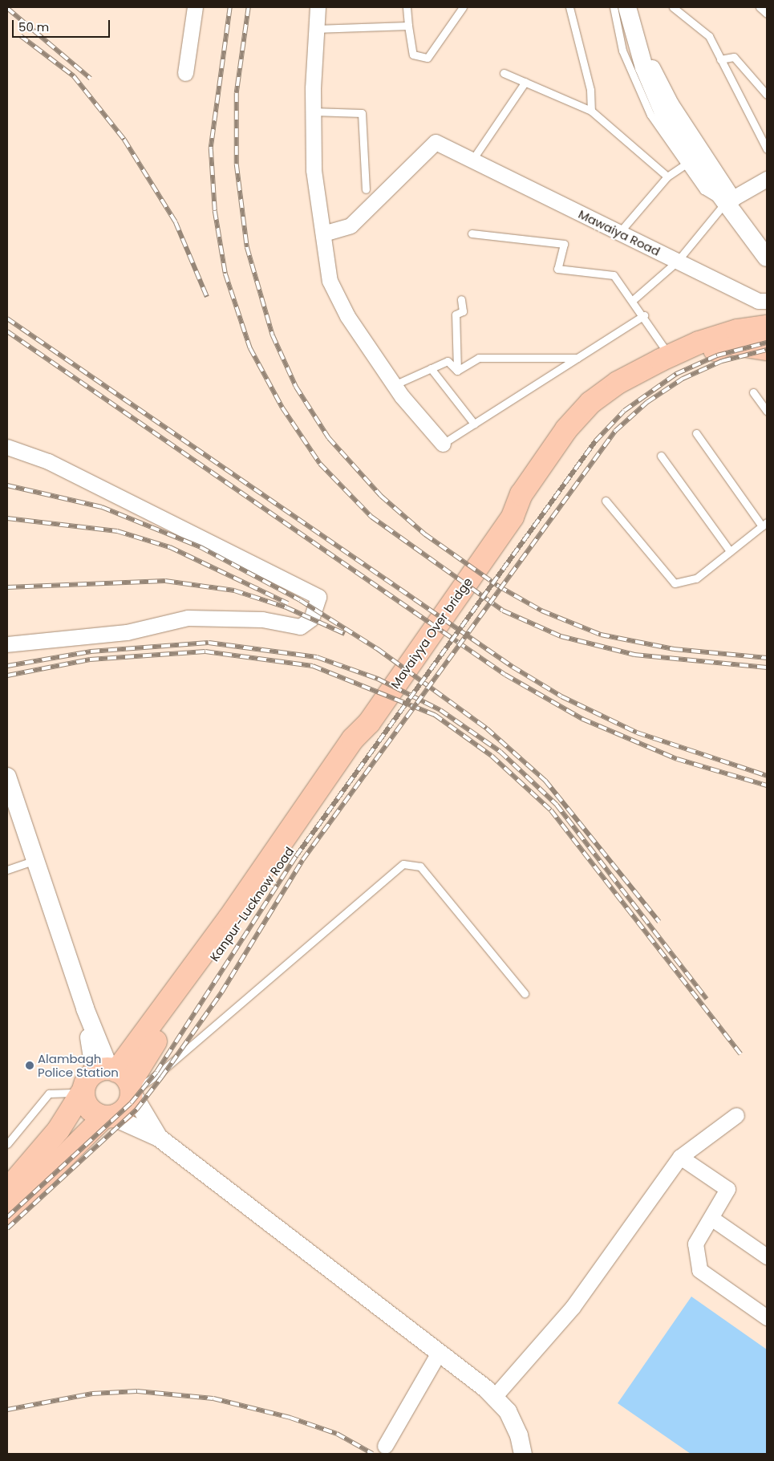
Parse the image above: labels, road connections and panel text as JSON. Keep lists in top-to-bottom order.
{
  "streets": {
    "main road": ["Mavaiyya Over bridge", "Kanpur-Lucknow Road"],
    "street": ["Mawaiya Road"]
  },
  "crossings": [
    ["Mavaiyya Over bridge", "Kanpur-Lucknow Road"]
  ],
  "places": ["Alambagh Police Station"],
  "scale_bar": "50 m"
}
